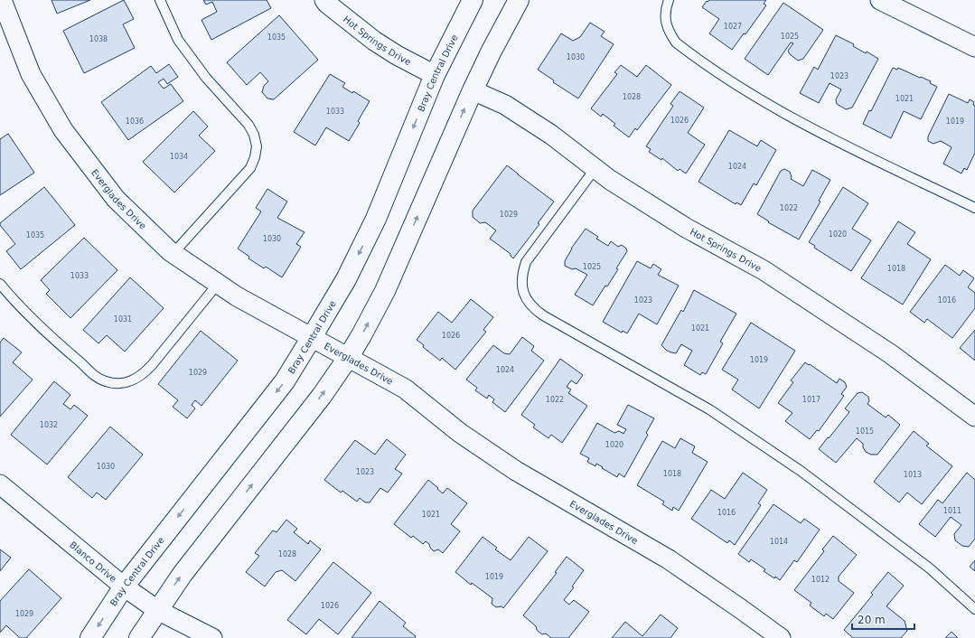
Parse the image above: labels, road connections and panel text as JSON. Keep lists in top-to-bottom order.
{
  "streets": {
    "street": [
      "Hot Springs Drive",
      "Bray Central Drive",
      "Everglades Drive",
      "Blanco Drive"
    ]
  },
  "crossings": [
    ["Hot Springs Drive", "Bray Central Drive"],
    ["Bray Central Drive", "Everglades Drive"],
    ["Bray Central Drive", "Blanco Drive"]
  ],
  "house_numbers": [
    "1027",
    "1025",
    "1035",
    "1038",
    "1030",
    "1023",
    "1028",
    "1021",
    "1033",
    "1026",
    "1036",
    "1019",
    "1034",
    "1024",
    "1022",
    "1029",
    "1020",
    "1035",
    "1030",
    "1025",
    "1018",
    "1033",
    "1023",
    "1016",
    "1031",
    "1021",
    "1026",
    "1019",
    "1024",
    "1029",
    "1022",
    "1017",
    "1032",
    "1015",
    "1020",
    "1030",
    "1023",
    "1018",
    "1013",
    "1011",
    "1016",
    "1021",
    "1014",
    "1028",
    "1019",
    "1012",
    "1026",
    "1029"
  ],
  "scale_bar": "20 m"
}
